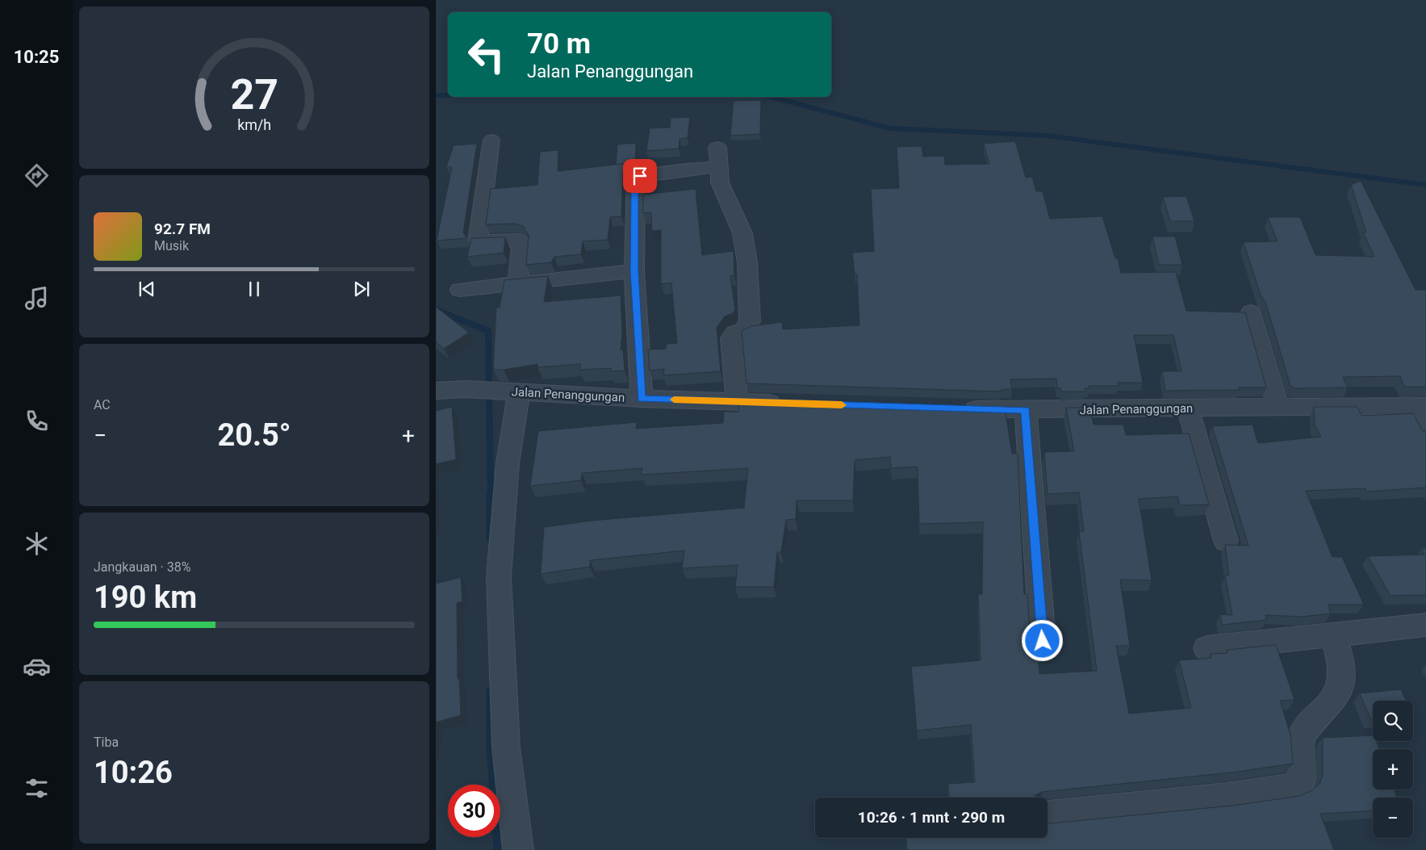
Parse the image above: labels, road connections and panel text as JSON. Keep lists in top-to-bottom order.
{
  "streets": {
    "street": ["Jalan Penanggungan"]
  },
  "page": {
    "tabs": "10:25",
    "turn": ["70 m", "Jalan Penanggungan"],
    "song": ["92.7 FM", "Musik"],
    "tile": [
      "AC",
      ["Jangkauan · 38%", "190 km"],
      ["Tiba", "10:26"]
    ],
    "heat": ["−", "20.5°", "+"],
    "map_buttons": ["+", "−"],
    "limit": "30",
    "trip": "10:26 · 1 mnt · 290 m",
    "gauge": ["27", "km/h"]
  }
}
